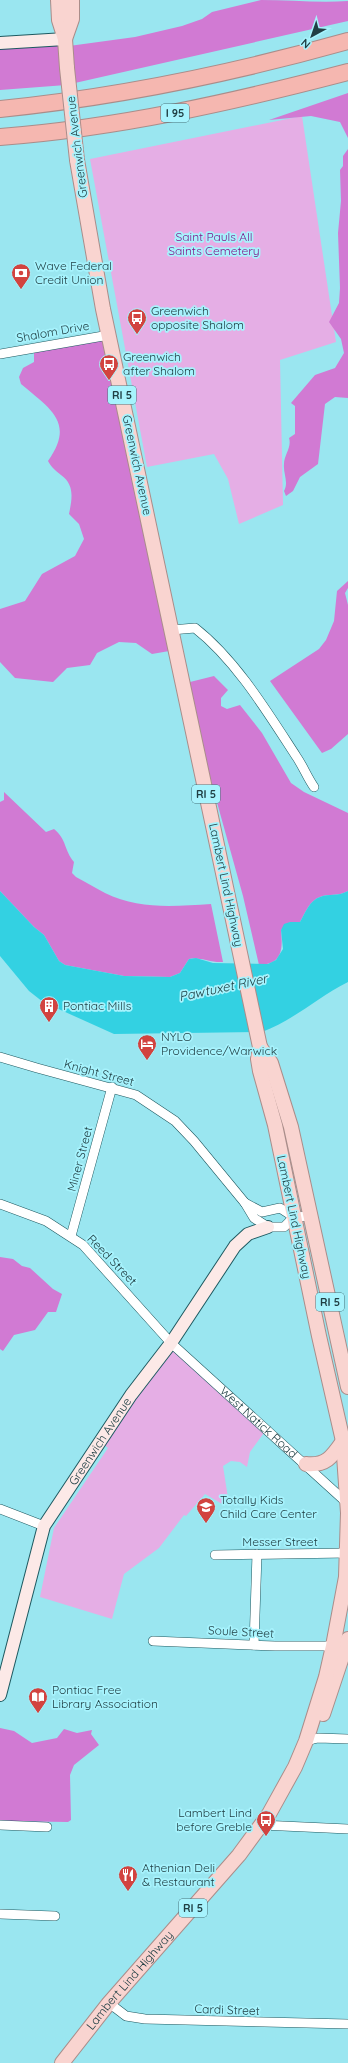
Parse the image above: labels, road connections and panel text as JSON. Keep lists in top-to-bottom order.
{
  "streets": {
    "highway": ["I 95"],
    "main road": ["Greenwich Avenue", "RI 5", "Lambert Lind Highway"],
    "street": [
      "Shalom Drive",
      "Knight Street",
      "Miner Street",
      "Reed Street",
      "West Natick Road",
      "Messer Street",
      "Soule Street",
      "Cardi Street"
    ]
  },
  "crossings": [
    ["Greenwich Avenue", "Shalom Drive"],
    ["Greenwich Avenue", "Lambert Lind Highway"],
    ["Greenwich Avenue", "Knight Street"],
    ["Greenwich Avenue", "Reed Street"],
    ["Greenwich Avenue", "West Natick Road"],
    ["Lambert Lind Highway", "Knight Street"],
    ["Lambert Lind Highway", "West Natick Road"],
    ["Lambert Lind Highway", "Messer Street"],
    ["Lambert Lind Highway", "Cardi Street"],
    ["Knight Street", "Miner Street"],
    ["Miner Street", "Reed Street"],
    ["Reed Street", "West Natick Road"]
  ],
  "water": ["Pawtuxet River"],
  "parks": ["Saint Pauls All Saints Cemetery"],
  "places": {
    "bank": ["Wave Federal Credit Union"],
    "bus stop": ["Greenwich opposite Shalom", "Greenwich after Shalom", "Lambert Lind before Greble"],
    "building": ["Pontiac Mills"],
    "hotel": ["NYLO Providence/Warwick"],
    "school or university": ["Totally Kids Child Care Center"],
    "library": ["Pontiac Free Library Association"],
    "restaurant": ["Athenian Deli & Restaurant"]
  },
  "north": "bottom left"
}
